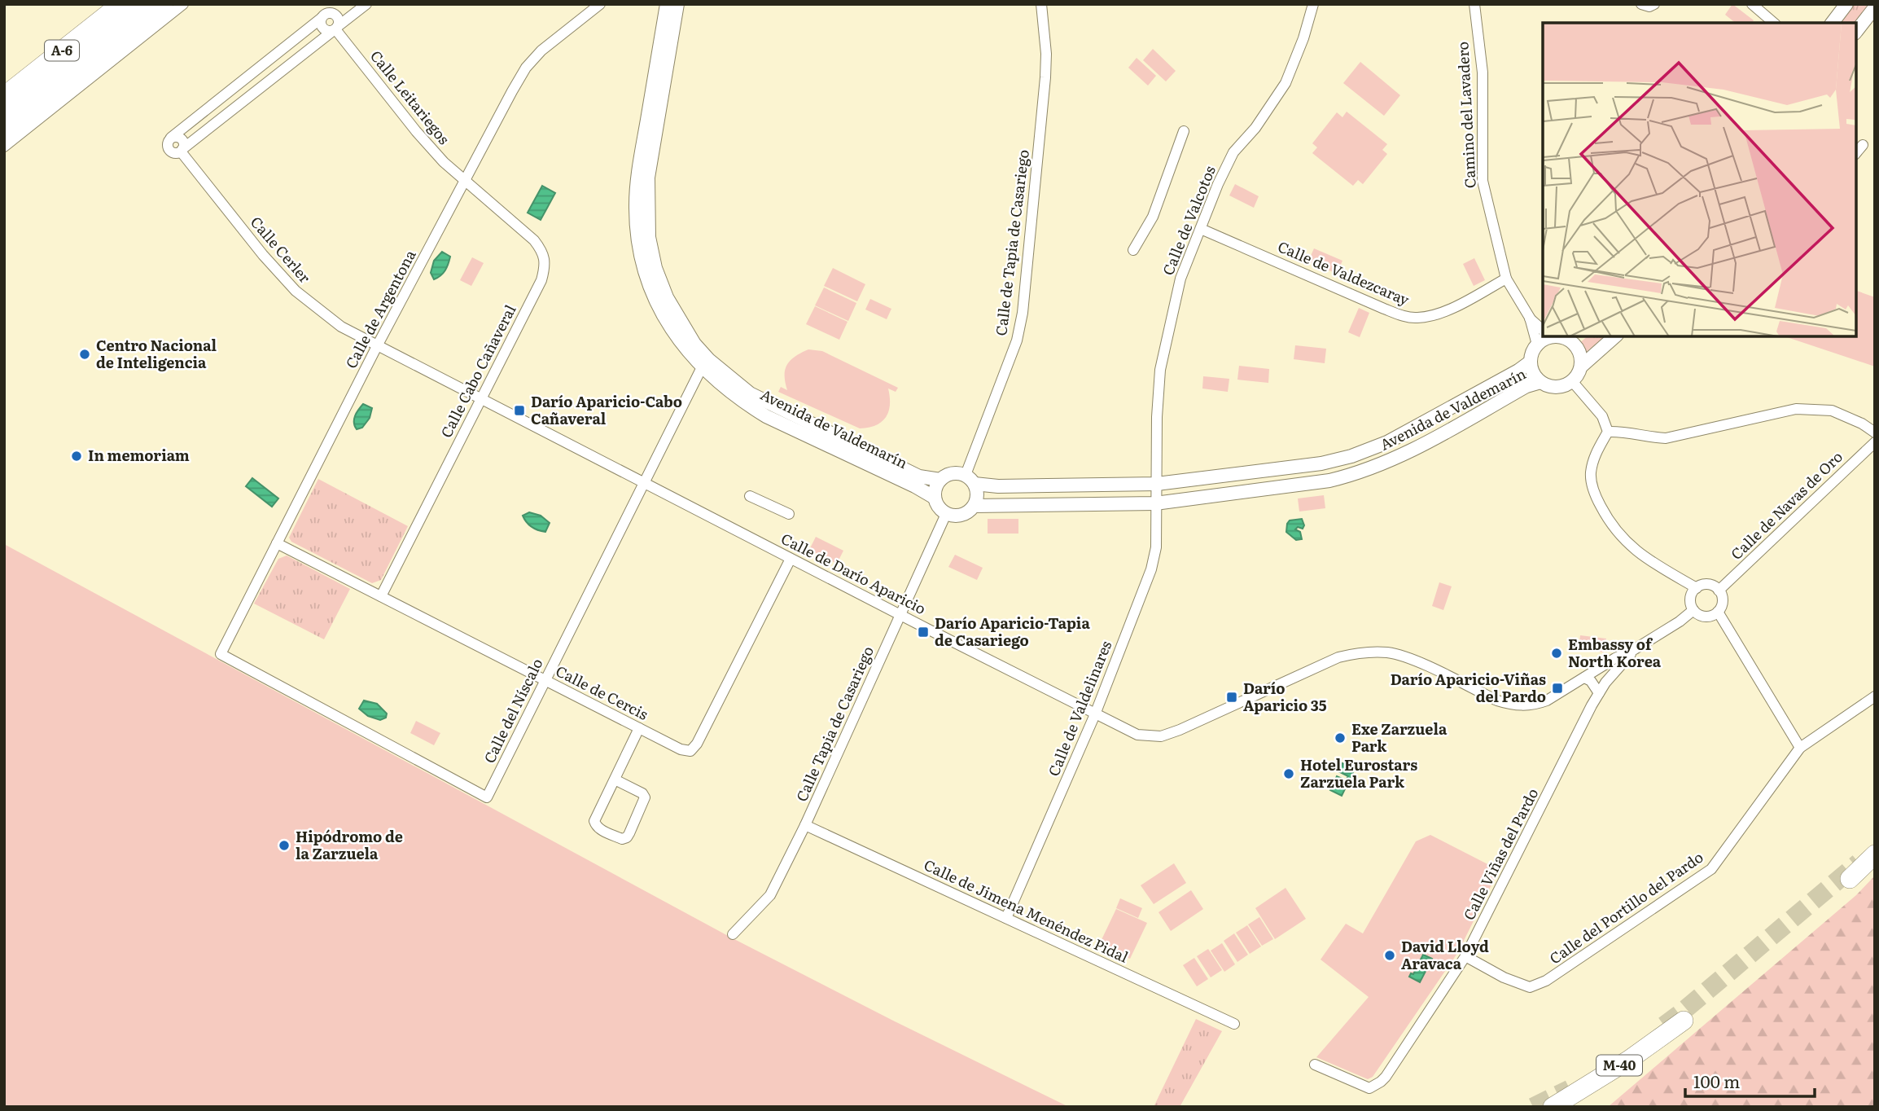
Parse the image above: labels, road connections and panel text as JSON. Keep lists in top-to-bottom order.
{
  "streets": {
    "highway": ["A-6", "M-40"],
    "street": [
      "Calle Leitariegos",
      "Camino del Lavadero",
      "Calle de Valcotos",
      "Calle de Tapia de Casariego",
      "Calle Cerler",
      "Calle de Valdezcaray",
      "Calle de Argentona",
      "Calle Cabo Cañaveral",
      "Avenida de Valdemarín",
      "Calle de Navas de Oro",
      "Calle de Darío Aparicio",
      "Calle de Cercis",
      "Calle de Valdelinares",
      "Calle del Níscalo",
      "Calle Tapia de Casariego",
      "Calle Viñas del Pardo",
      "Calle del Portillo del Pardo",
      "Calle de Jimena Menéndez Pidal"
    ]
  },
  "crossings": [
    ["Calle Leitariegos", "Calle Cerler"],
    ["Calle Leitariegos", "Calle de Argentona"],
    ["Calle Leitariegos", "Calle Cabo Cañaveral"],
    ["Camino del Lavadero", "Calle de Valdezcaray"],
    ["Calle de Valcotos", "Calle de Valdezcaray"],
    ["Calle de Valcotos", "Avenida de Valdemarín"],
    ["Calle de Valcotos", "Calle de Valdelinares"],
    ["Calle de Tapia de Casariego", "Avenida de Valdemarín"],
    ["Calle de Tapia de Casariego", "Calle Tapia de Casariego"],
    ["Calle Cerler", "Calle de Argentona"],
    ["Calle Cerler", "Calle de Darío Aparicio"],
    ["Calle de Argentona", "Calle Cabo Cañaveral"],
    ["Calle de Argentona", "Calle de Darío Aparicio"],
    ["Calle de Argentona", "Calle de Cercis"],
    ["Calle de Argentona", "Calle del Níscalo"],
    ["Calle Cabo Cañaveral", "Calle de Darío Aparicio"],
    ["Calle Cabo Cañaveral", "Calle de Cercis"],
    ["Avenida de Valdemarín", "Calle de Valdelinares"],
    ["Avenida de Valdemarín", "Calle del Níscalo"],
    ["Avenida de Valdemarín", "Calle Tapia de Casariego"],
    ["Calle de Navas de Oro", "Calle de Darío Aparicio"],
    ["Calle de Darío Aparicio", "Calle de Cercis"],
    ["Calle de Darío Aparicio", "Calle de Valdelinares"],
    ["Calle de Darío Aparicio", "Calle del Níscalo"],
    ["Calle de Darío Aparicio", "Calle Tapia de Casariego"],
    ["Calle de Darío Aparicio", "Calle Viñas del Pardo"],
    ["Calle de Cercis", "Calle del Níscalo"],
    ["Calle de Valdelinares", "Calle de Jimena Menéndez Pidal"],
    ["Calle Tapia de Casariego", "Calle de Jimena Menéndez Pidal"],
    ["Calle Viñas del Pardo", "Calle del Portillo del Pardo"]
  ],
  "places": {
    "other": [
      "Centro Nacional de Inteligencia",
      "In memoriam",
      "Embassy of North Korea",
      "Exe Zarzuela Park",
      "Hotel Eurostars Zarzuela Park",
      "Hipódromo de la Zarzuela",
      "David Lloyd Aravaca"
    ],
    "transit": [
      "Darío Aparicio-Cabo Cañaveral",
      "Darío Aparicio-Tapia de Casariego",
      "Darío Aparicio-Viñas del Pardo",
      "Darío Aparicio 35"
    ]
  },
  "scale_bar": "100 m"
}
